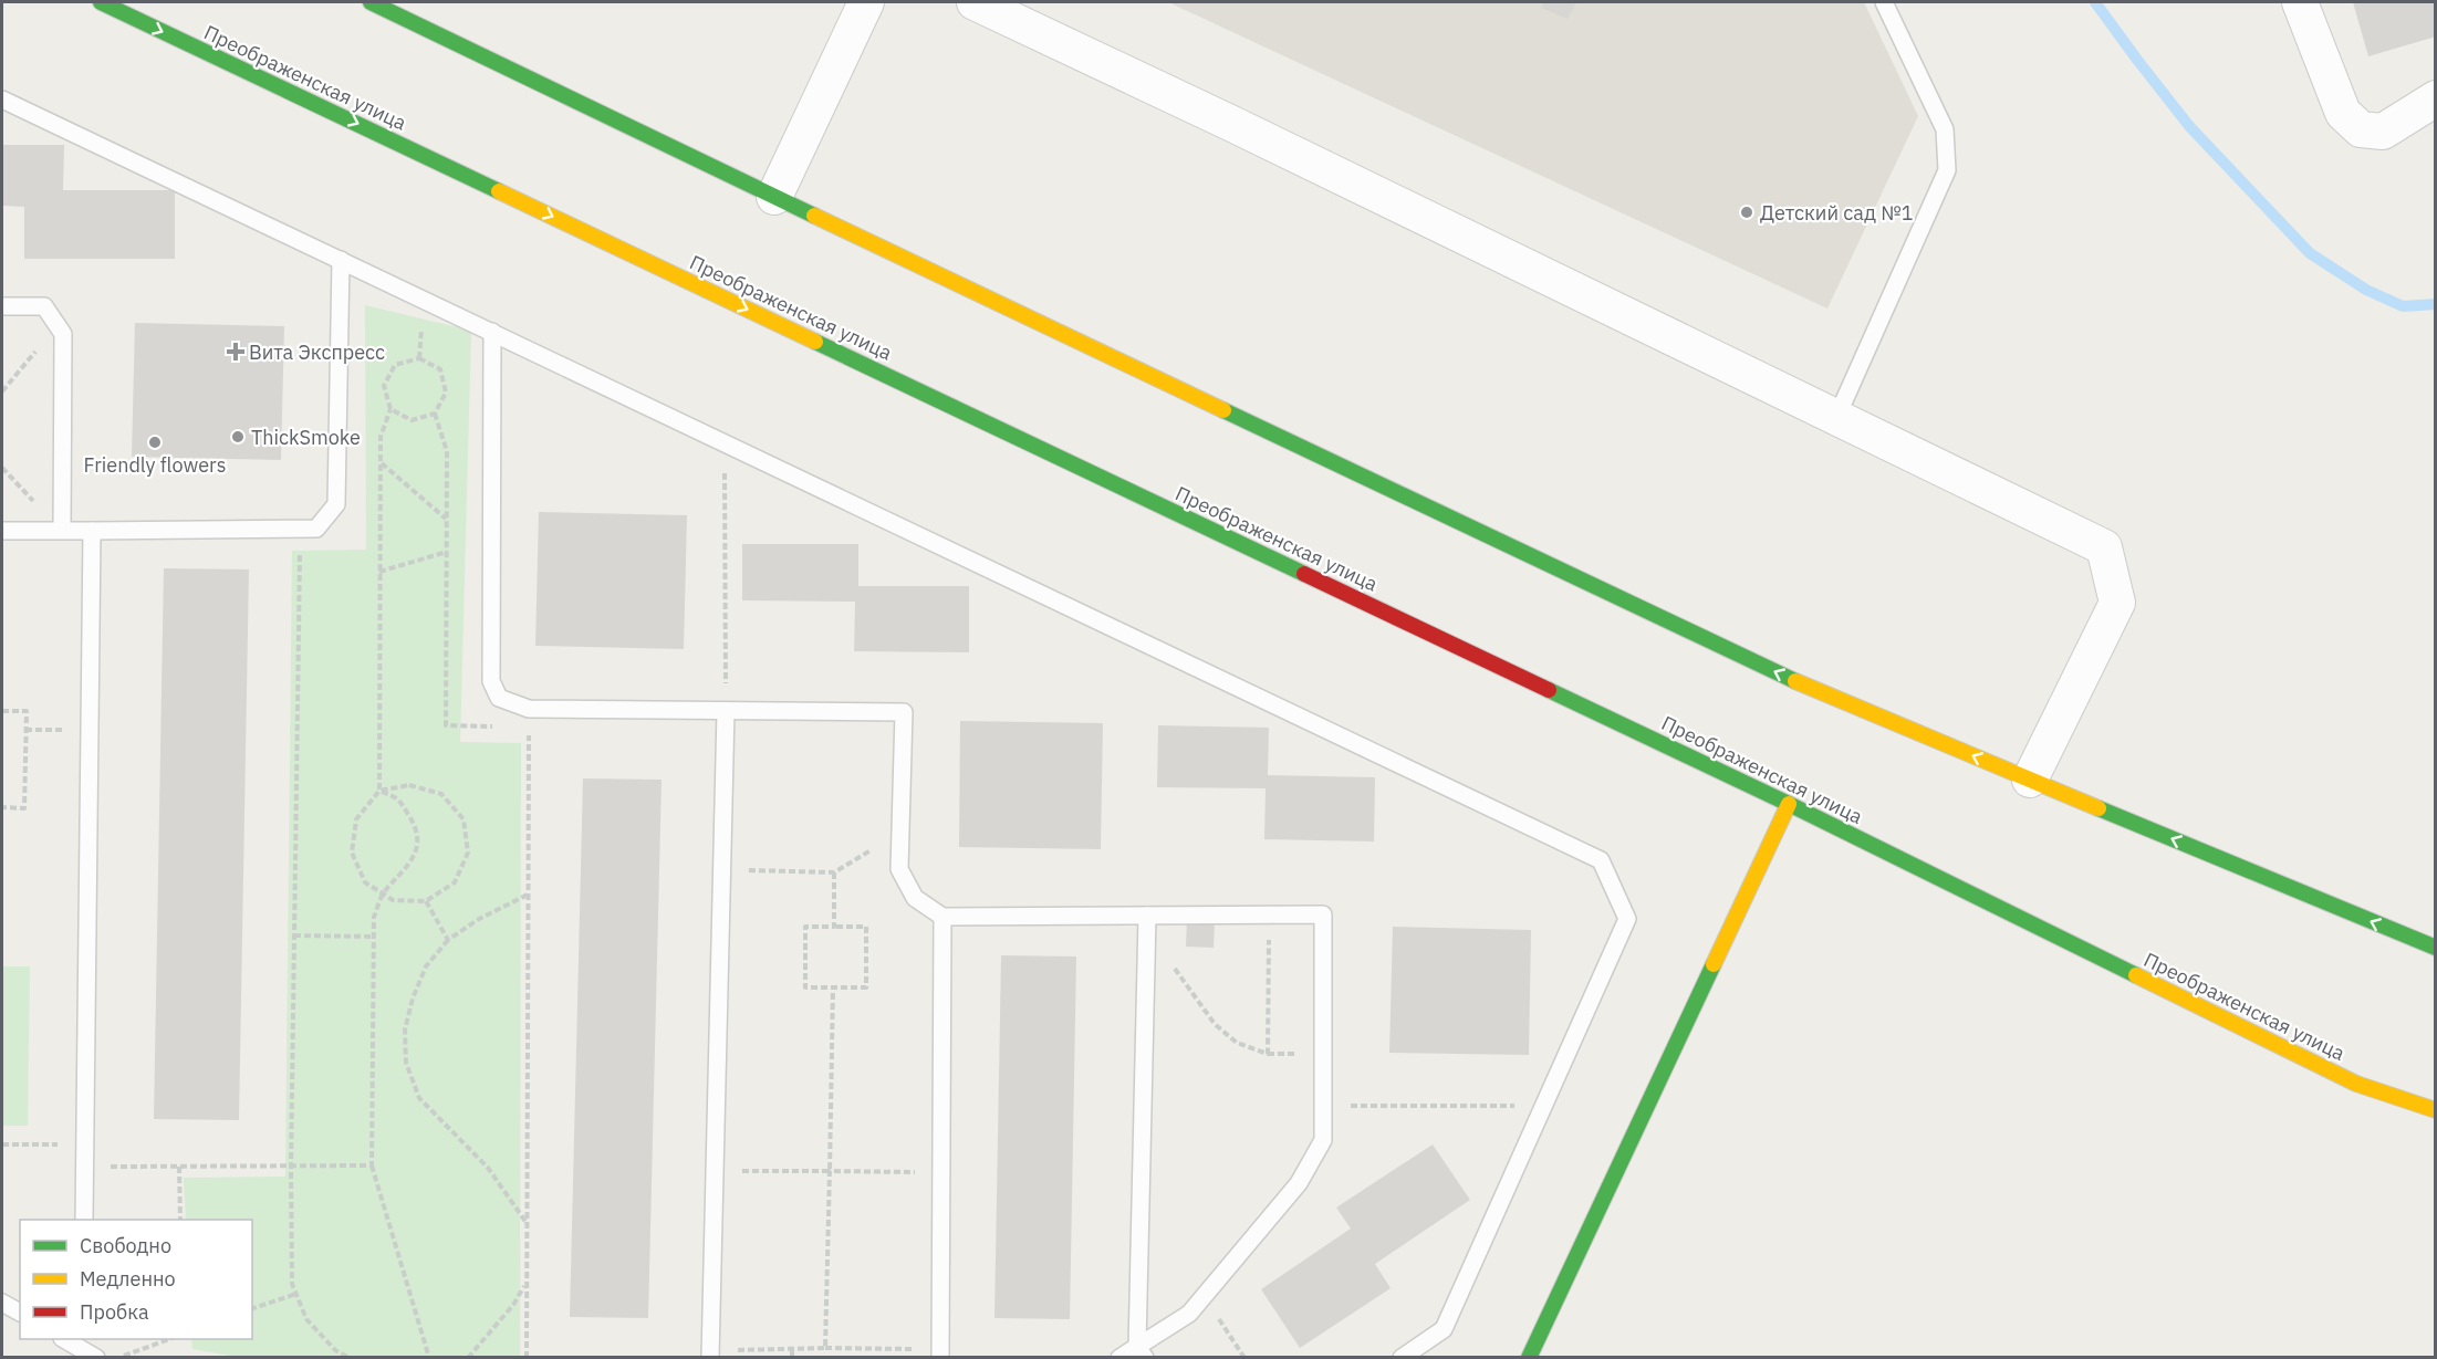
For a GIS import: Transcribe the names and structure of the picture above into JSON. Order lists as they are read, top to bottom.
{
  "streets": {
    "street": ["Преображенская улица"]
  },
  "places": {
    "other": ["Детский сад №1", "ThickSmoke", "Friendly flowers"],
    "health": ["Вита Экспресс"]
  },
  "legend": ["Свободно", "Медленно", "Пробка"]
}
